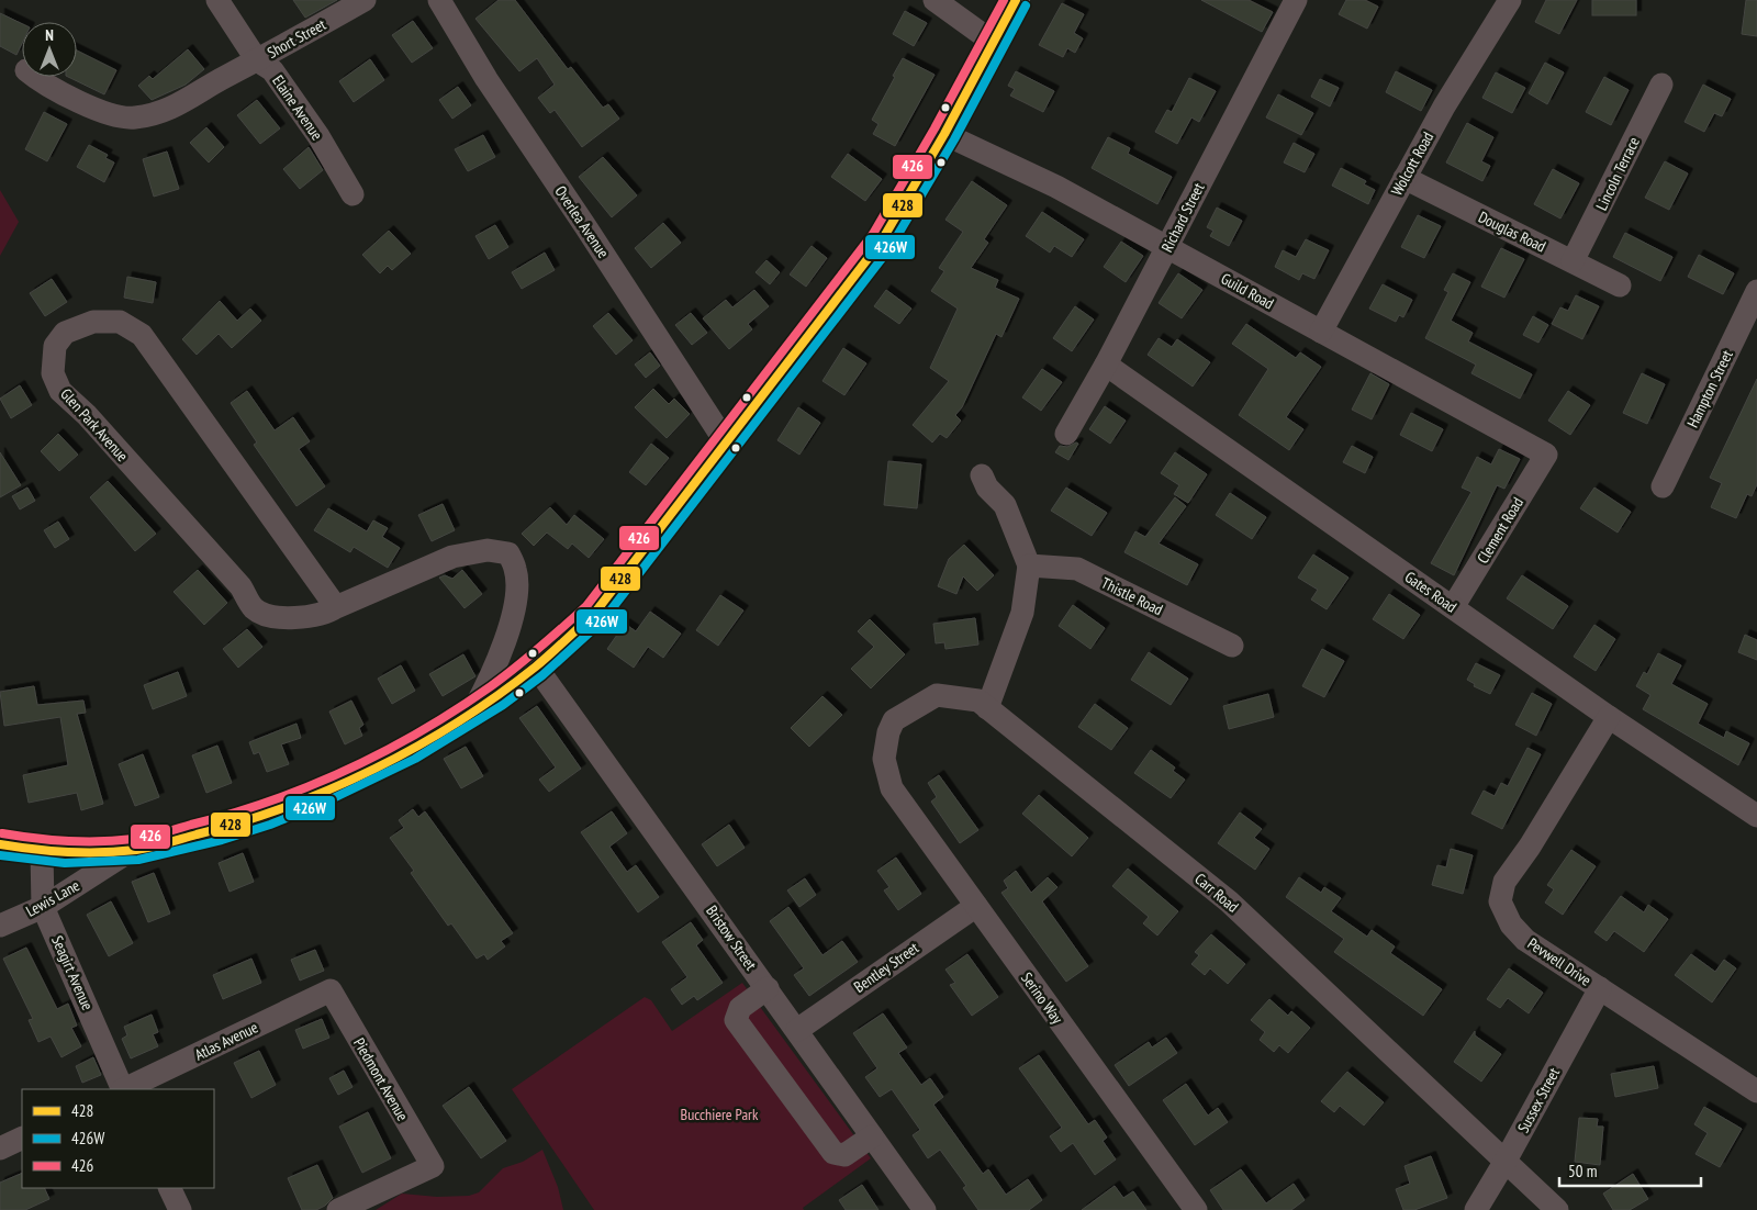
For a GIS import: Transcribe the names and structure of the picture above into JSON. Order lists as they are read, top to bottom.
{
  "streets": {
    "street": [
      "Short Street",
      "Elaine Avenue",
      "Wolcott Road",
      "Lincoln Terrace",
      "Richard Street",
      "Overlea Avenue",
      "Douglas Road",
      "Guild Road",
      "Hampton Street",
      "Glen Park Avenue",
      "Clement Road",
      "Gates Road",
      "Thistle Road",
      "Carr Road",
      "Lewis Lane",
      "Bristow Street",
      "Pevwell Drive",
      "Bentley Street",
      "Seagirt Avenue",
      "Serino Way",
      "Atlas Avenue",
      "Piedmont Avenue",
      "Sussex Street"
    ]
  },
  "crossings": [
    ["Short Street", "Elaine Avenue"],
    ["Wolcott Road", "Douglas Road"],
    ["Wolcott Road", "Guild Road"],
    ["Lincoln Terrace", "Douglas Road"],
    ["Richard Street", "Guild Road"],
    ["Richard Street", "Gates Road"],
    ["Guild Road", "Clement Road"],
    ["Clement Road", "Gates Road"],
    ["Gates Road", "Pevwell Drive"],
    ["Carr Road", "Serino Way"],
    ["Carr Road", "Sussex Street"],
    ["Lewis Lane", "Seagirt Avenue"],
    ["Bristow Street", "Bentley Street"],
    ["Pevwell Drive", "Sussex Street"],
    ["Bentley Street", "Serino Way"],
    ["Atlas Avenue", "Piedmont Avenue"]
  ],
  "parks": ["Bucchiere Park"],
  "lines": ["transit line 428", "transit line 426", "transit line 426W"],
  "legend": ["428", "426W", "426"],
  "scale_bar": "50 m",
  "north": "top"
}
